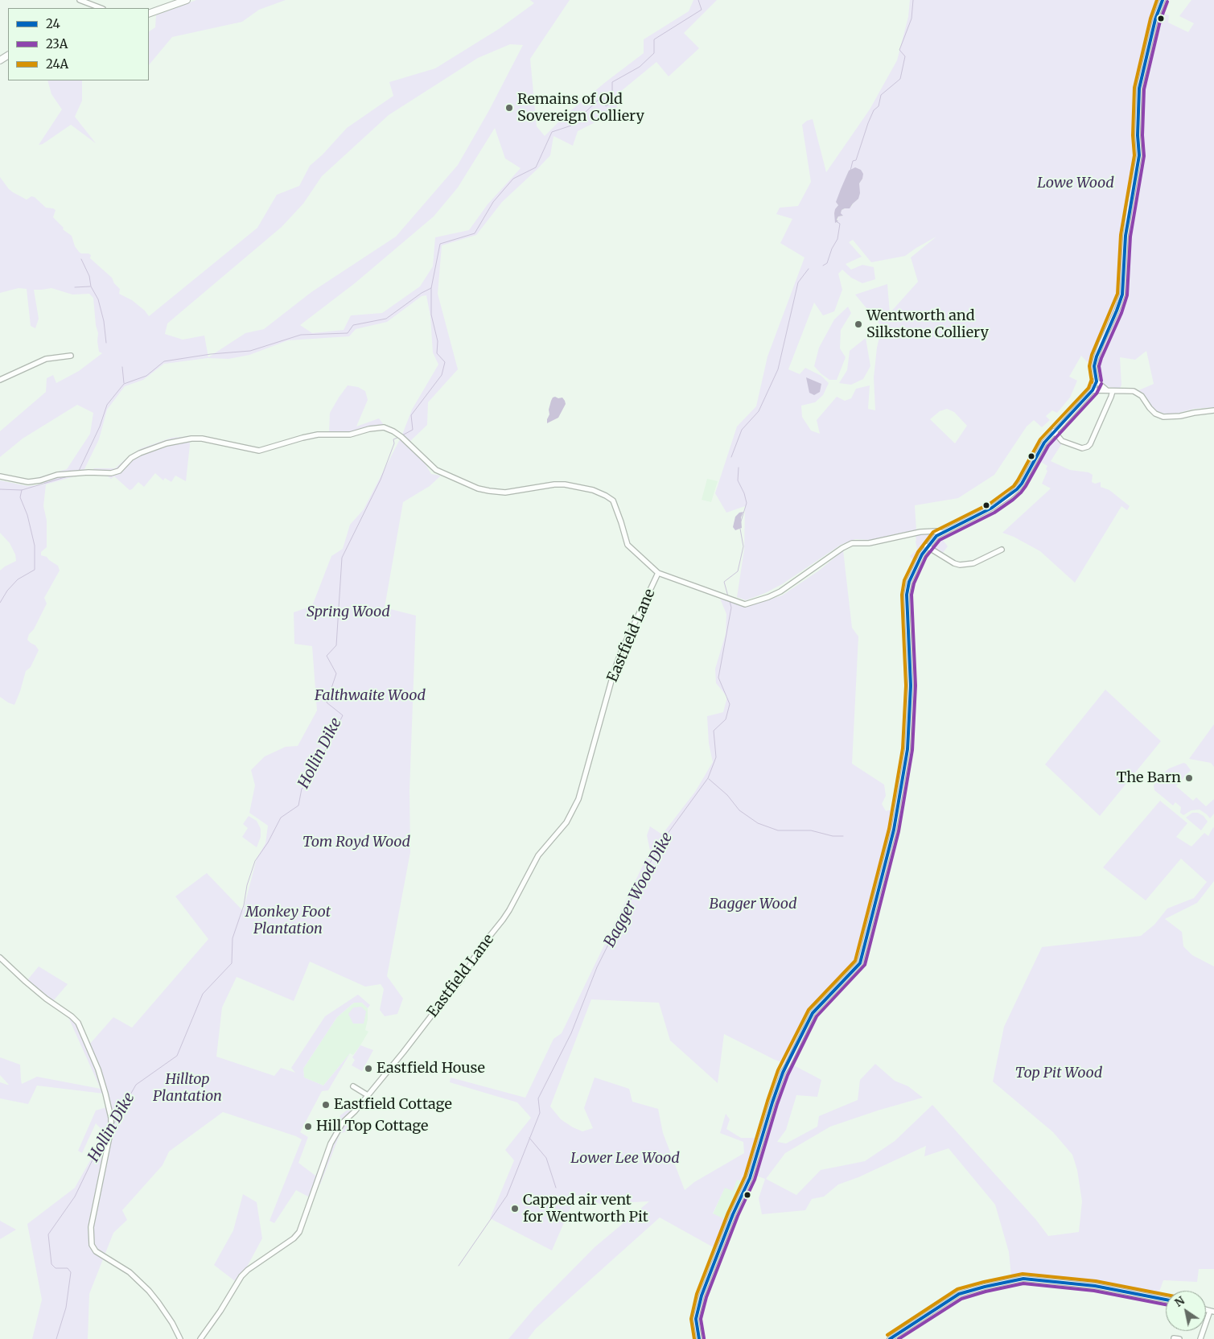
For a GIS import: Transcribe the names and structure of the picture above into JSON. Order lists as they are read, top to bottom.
{
  "streets": {
    "street": ["Eastfield Lane"]
  },
  "water": ["Hollin Dike", "Bagger Wood Dike"],
  "parks": [
    "Lowe Wood",
    "Spring Wood",
    "Falthwaite Wood",
    "Tom Royd Wood",
    "Bagger Wood",
    "Monkey Foot Plantation",
    "Top Pit Wood",
    "Hilltop Plantation",
    "Lower Lee Wood"
  ],
  "places": [
    "Remains of Old Sovereign Colliery",
    "Wentworth and Silkstone Colliery",
    "The Barn",
    "Eastfield House",
    "Eastfield Cottage",
    "Hill Top Cottage",
    "Capped air vent for Wentworth Pit"
  ],
  "lines": ["transit line 24", "transit line 24A", "transit line 23A"],
  "legend": ["24", "23A", "24A"],
  "north": "top left"
}
